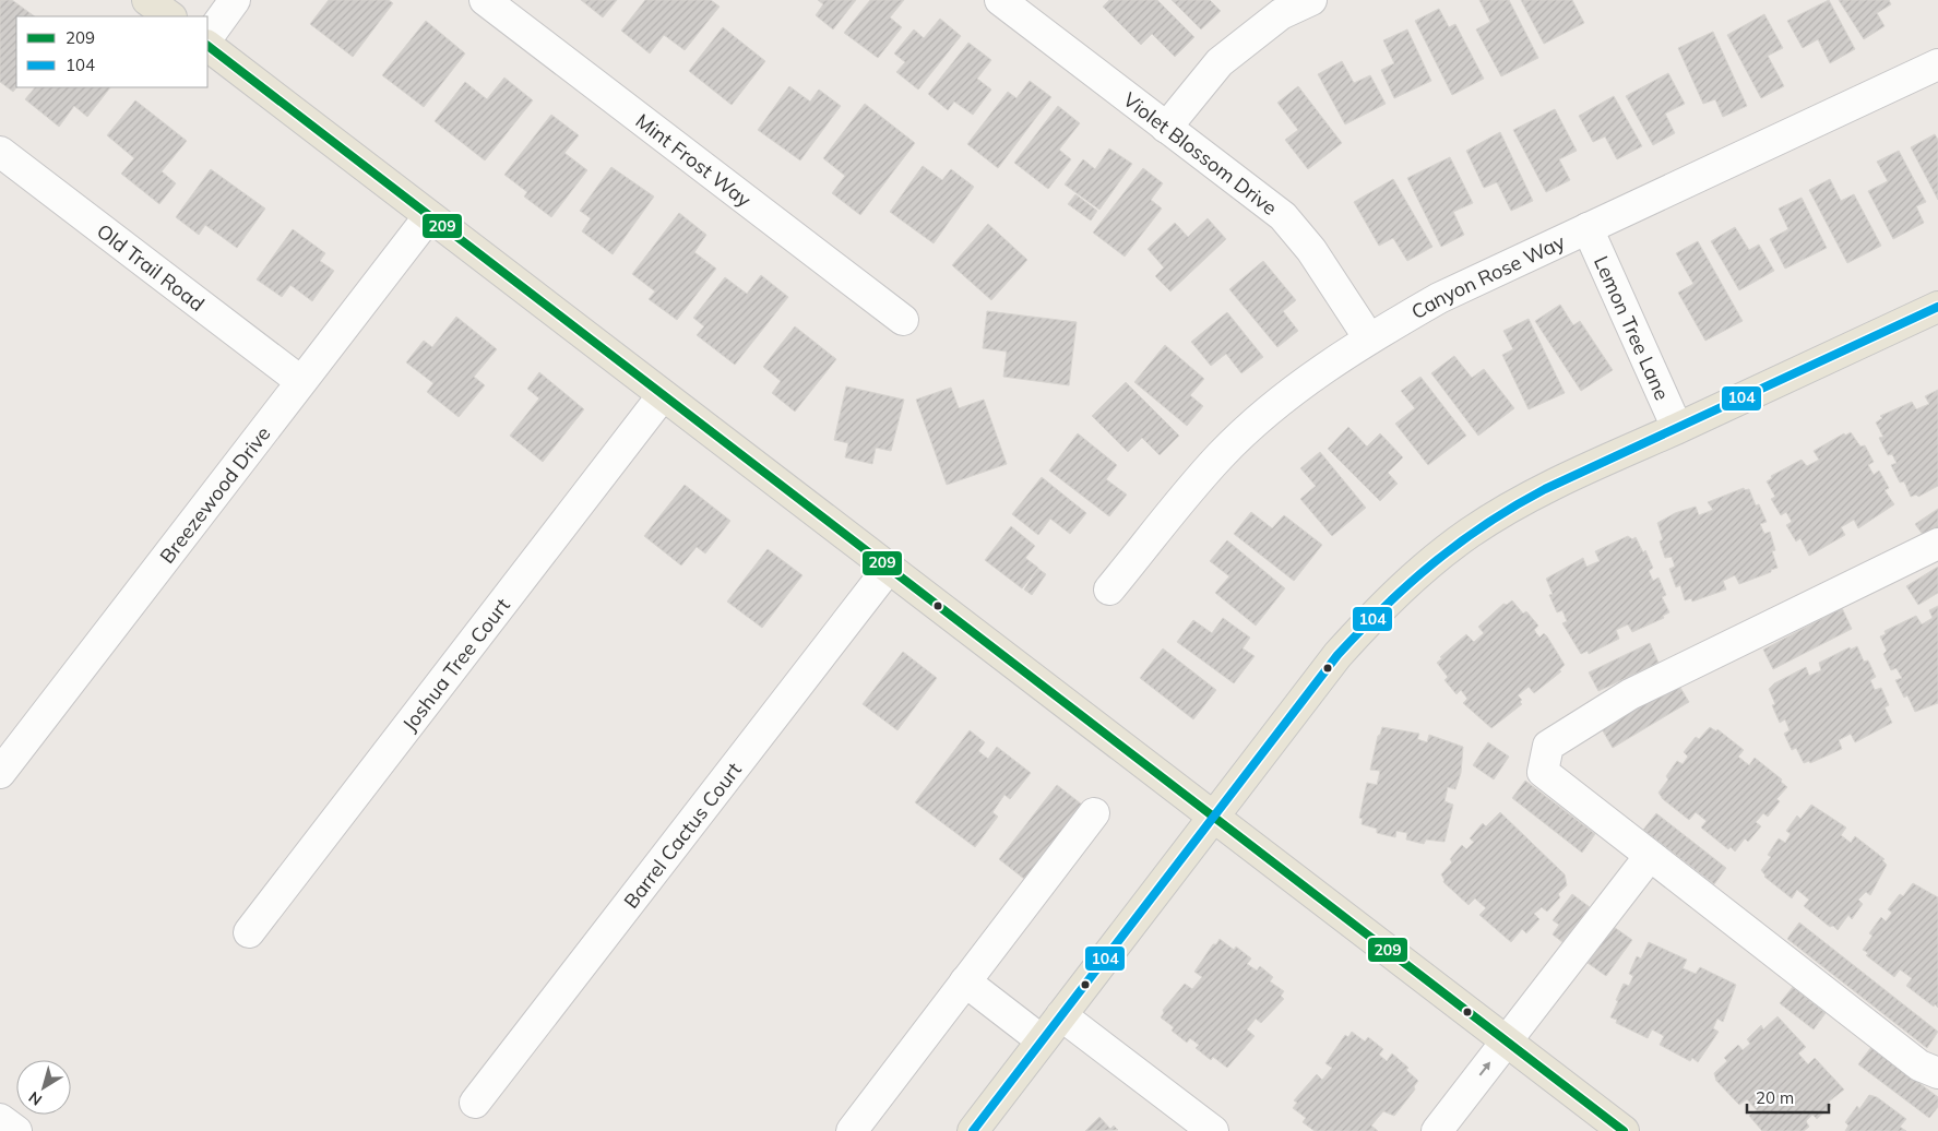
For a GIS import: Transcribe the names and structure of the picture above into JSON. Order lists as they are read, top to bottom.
{
  "streets": {
    "street": [
      "Violet Blossom Drive",
      "Mint Frost Way",
      "Old Trail Road",
      "Canyon Rose Way",
      "Lemon Tree Lane",
      "Breezewood Drive",
      "Joshua Tree Court",
      "Barrel Cactus Court"
    ]
  },
  "crossings": [
    ["Violet Blossom Drive", "Canyon Rose Way"],
    ["Old Trail Road", "Breezewood Drive"],
    ["Canyon Rose Way", "Lemon Tree Lane"]
  ],
  "lines": ["transit line 209", "transit line 104"],
  "legend": ["209", "104"],
  "scale_bar": "20 m",
  "north": "bottom left"
}
